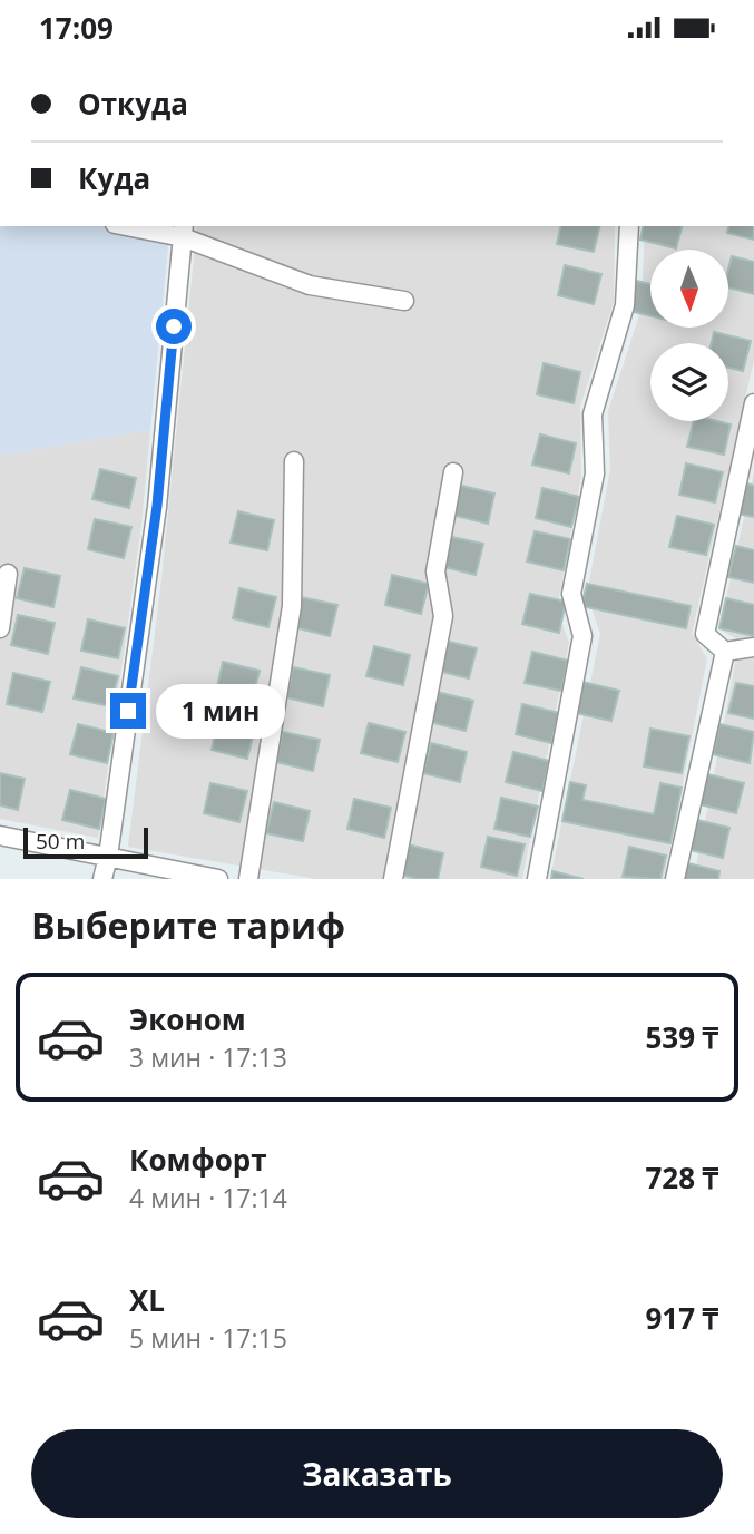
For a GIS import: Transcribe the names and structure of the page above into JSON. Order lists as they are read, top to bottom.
{
  "scale_bar": "50 m",
  "north": "bottom",
  "page": {
    "status": "17:09",
    "banner": ["Откуда", "Куда"],
    "bubble": "1 мин",
    "scale": "50 m",
    "heading": "Выберите тариф",
    "list": [
      {
        "name": "Эконом",
        "note": "3 мин · 17:13",
        "value": "539 ₸"
      },
      {
        "name": "Комфорт",
        "note": "4 мин · 17:14",
        "value": "728 ₸"
      },
      {
        "name": "XL",
        "note": "5 мин · 17:15",
        "value": "917 ₸"
      }
    ],
    "buttons": "Заказать"
  }
}
